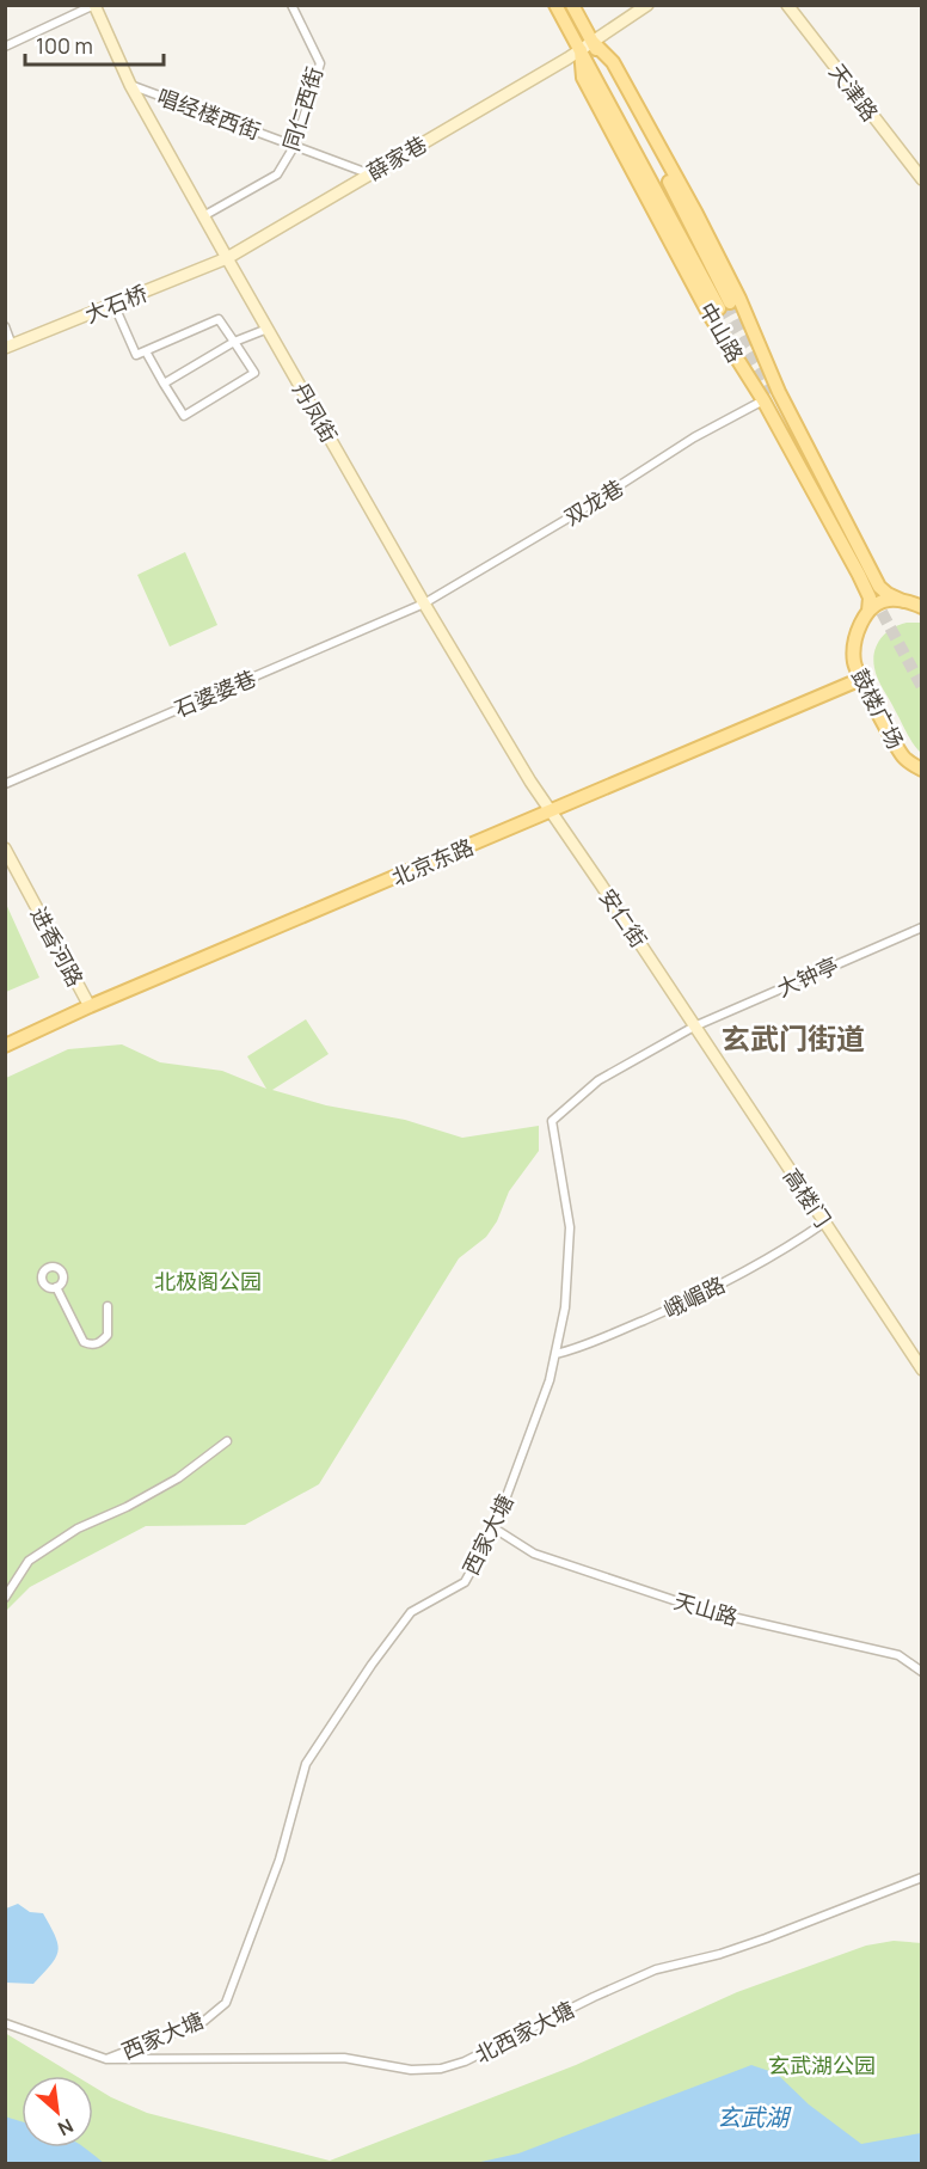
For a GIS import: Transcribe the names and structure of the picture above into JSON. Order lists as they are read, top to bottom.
{
  "streets": {
    "main road": ["中山路", "鼓楼广场", "北京东路"],
    "street": [
      "天津路",
      "同仁西街",
      "唱经楼西街",
      "薛家巷",
      "大石桥",
      "丹凤街",
      "双龙巷",
      "石婆婆巷",
      "安仁街",
      "进香河路",
      "大钟亭",
      "高楼门",
      "峨嵋路",
      "西家大塘",
      "天山路",
      "北西家大塘"
    ]
  },
  "crossings": [
    ["同仁西街", "唱经楼西街"],
    ["同仁西街", "丹凤街"],
    ["唱经楼西街", "薛家巷"],
    ["唱经楼西街", "丹凤街"],
    ["薛家巷", "大石桥"],
    ["薛家巷", "中山路"],
    ["薛家巷", "丹凤街"],
    ["大石桥", "丹凤街"],
    ["中山路", "双龙巷"],
    ["中山路", "鼓楼广场"],
    ["丹凤街", "双龙巷"],
    ["丹凤街", "石婆婆巷"],
    ["丹凤街", "北京东路"],
    ["丹凤街", "安仁街"],
    ["双龙巷", "石婆婆巷"],
    ["鼓楼广场", "北京东路"],
    ["北京东路", "安仁街"],
    ["北京东路", "进香河路"],
    ["安仁街", "大钟亭"],
    ["安仁街", "高楼门"],
    ["安仁街", "西家大塘"],
    ["大钟亭", "高楼门"],
    ["大钟亭", "西家大塘"],
    ["高楼门", "峨嵋路"],
    ["高楼门", "西家大塘"],
    ["峨嵋路", "西家大塘"],
    ["西家大塘", "天山路"],
    ["西家大塘", "北西家大塘"]
  ],
  "districts": ["玄武门街道"],
  "water": ["玄武湖"],
  "parks": ["北极阁公园", "玄武湖公园"],
  "scale_bar": "100 m",
  "north": "bottom right"
}
